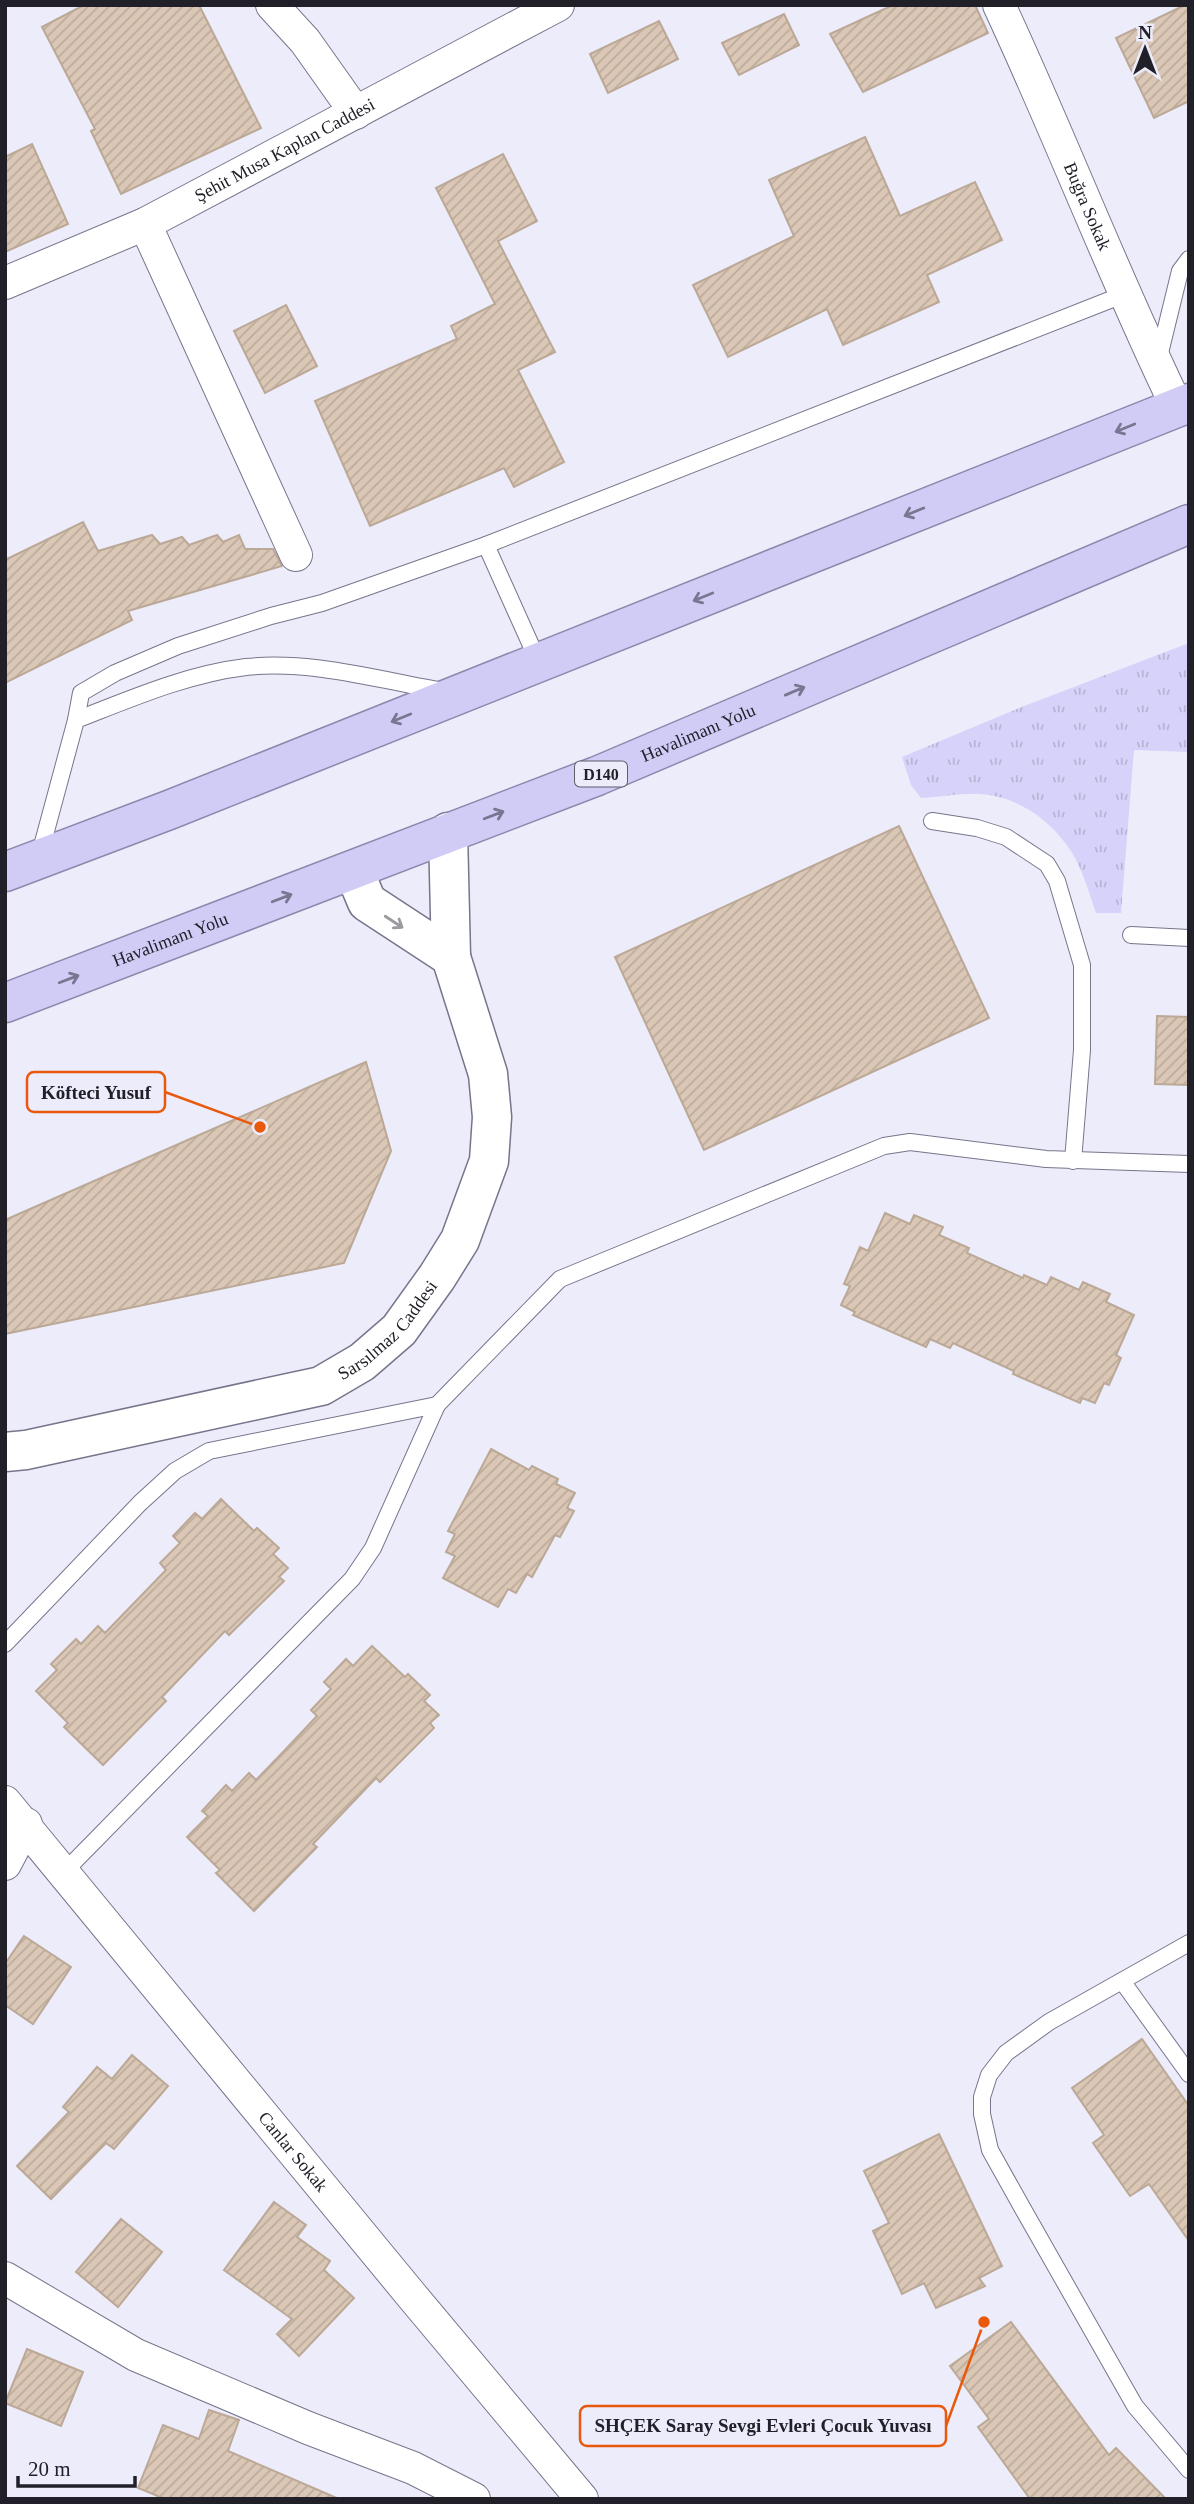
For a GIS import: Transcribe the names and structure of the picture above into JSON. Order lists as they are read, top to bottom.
{
  "streets": {
    "highway": ["Havalimanı Yolu", "D140"],
    "street": [
      "Şehit Musa Kaplan Caddesi",
      "Buğra Sokak",
      "Sarsılmaz Caddesi",
      "Canlar Sokak"
    ]
  },
  "crossings": [
    ["Havalimanı Yolu", "Sarsılmaz Caddesi"]
  ],
  "places": ["Köfteci Yusuf", "SHÇEK Saray Sevgi Evleri Çocuk Yuvası"],
  "scale_bar": "20 m",
  "north": "top"
}
